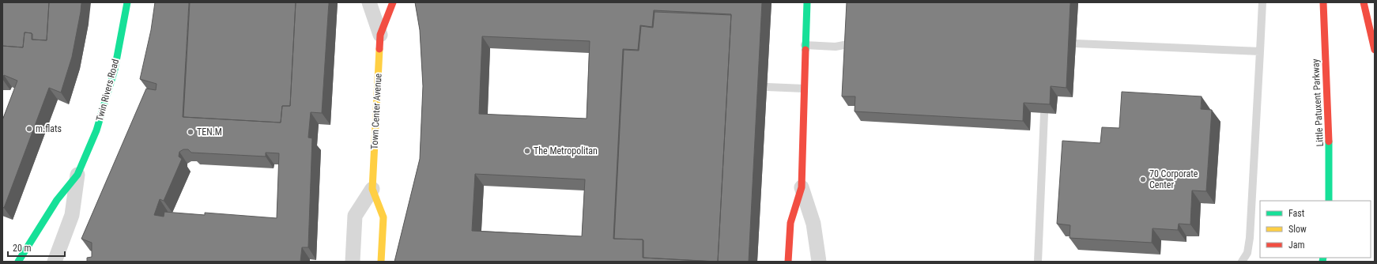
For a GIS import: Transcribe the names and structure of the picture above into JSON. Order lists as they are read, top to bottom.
{
  "streets": {
    "street": ["Twin Rivers Road", "Little Patuxent Parkway", "Town Center Avenue"]
  },
  "places": [
    "m.flats",
    "TEN.M",
    "The Metropolitan",
    "70 Corporate Center"
  ],
  "legend": ["Fast", "Slow", "Jam"],
  "scale_bar": "20 m"
}
